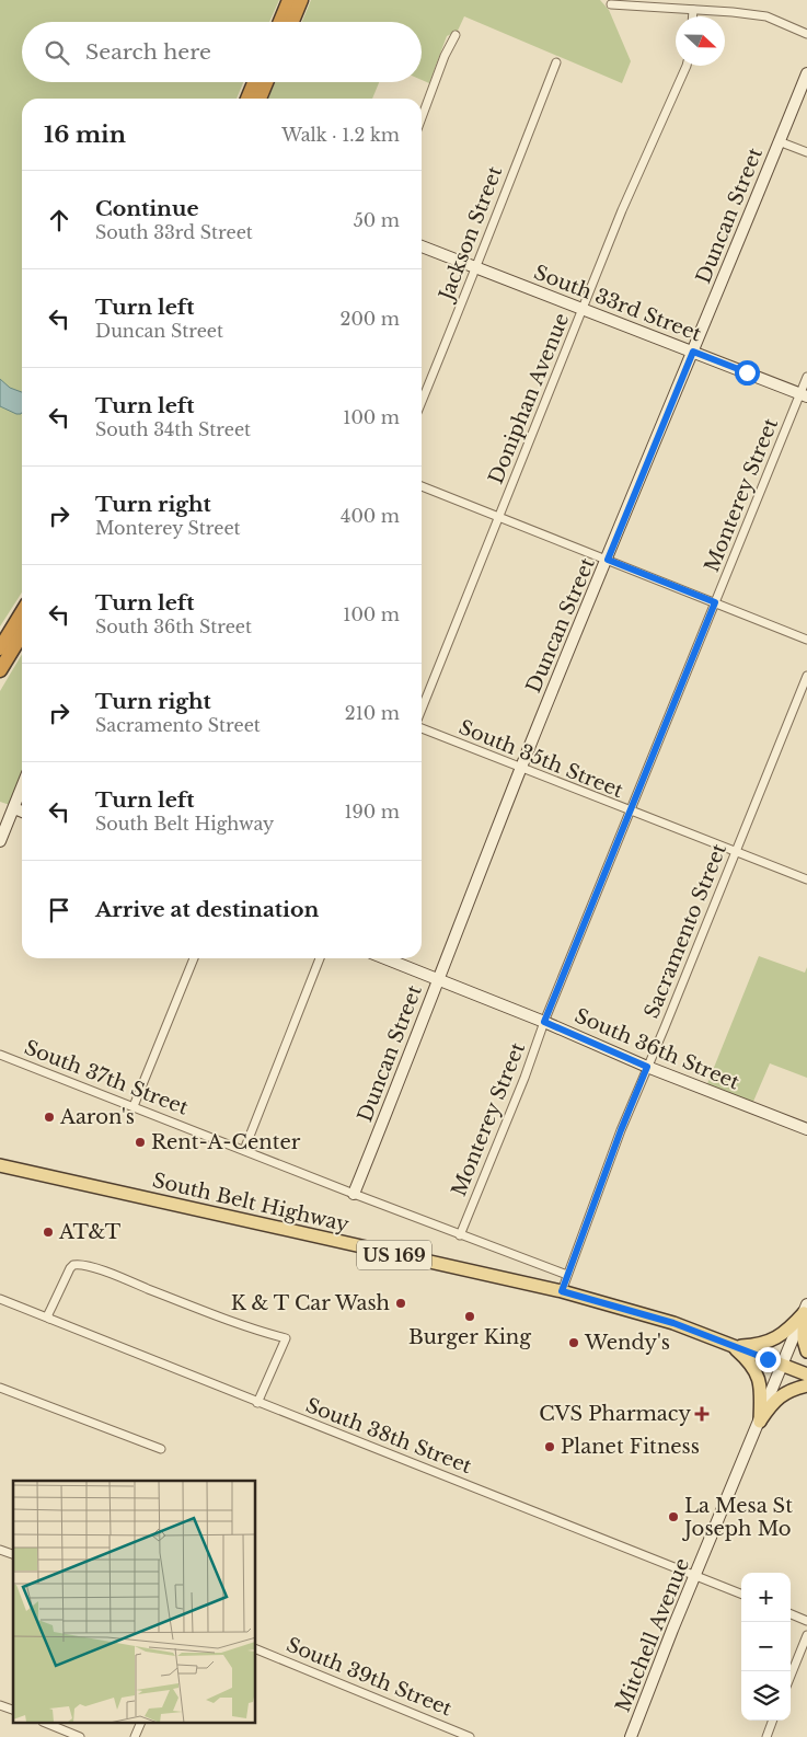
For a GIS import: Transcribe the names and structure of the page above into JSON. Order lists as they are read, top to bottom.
{
  "streets": {
    "main road": ["South Belt Highway", "US 169"],
    "street": [
      "Duncan Street",
      "Jackson Street",
      "South 33rd Street",
      "Doniphan Avenue",
      "Monterey Street",
      "South 35th Street",
      "Sacramento Street",
      "South 36th Street",
      "South 37th Street",
      "South 38th Street",
      "Mitchell Avenue",
      "South 39th Street"
    ]
  },
  "crossings": [
    ["Duncan Street", "South 33rd Street"],
    ["Duncan Street", "South 35th Street"],
    ["Duncan Street", "South 36th Street"],
    ["Duncan Street", "South 37th Street"],
    ["Jackson Street", "South 33rd Street"],
    ["South 33rd Street", "Doniphan Avenue"],
    ["South 33rd Street", "Monterey Street"],
    ["Monterey Street", "South 35th Street"],
    ["Monterey Street", "South 36th Street"],
    ["Monterey Street", "South 37th Street"],
    ["South 35th Street", "Sacramento Street"],
    ["Sacramento Street", "South 36th Street"],
    ["Sacramento Street", "South 37th Street"],
    ["Sacramento Street", "South Belt Highway"],
    ["South Belt Highway", "Mitchell Avenue"],
    ["South 38th Street", "Mitchell Avenue"]
  ],
  "places": {
    "other": [
      "Aaron's",
      "Rent-A-Center",
      "AT&T",
      "K & T Car Wash",
      "Burger King",
      "Wendy's",
      "Planet Fitness",
      "La Mesa St Joseph Mo"
    ],
    "health": ["CVS Pharmacy"]
  },
  "north": "right",
  "page": {
    "search": "Search here",
    "heading": ["16 min", "Walk · 1.2 km"],
    "list": [
      ["Continue", "South 33rd Street", "50 m"],
      ["Turn left", "Duncan Street", "200 m"],
      ["Turn left", "South 34th Street", "100 m"],
      ["Turn right", "Monterey Street", "400 m"],
      ["Turn left", "South 36th Street", "100 m"],
      ["Turn right", "Sacramento Street", "210 m"],
      ["Turn left", "South Belt Highway", "190 m"],
      "Arrive at destination"
    ],
    "map_buttons": ["+", "−"]
  }
}
